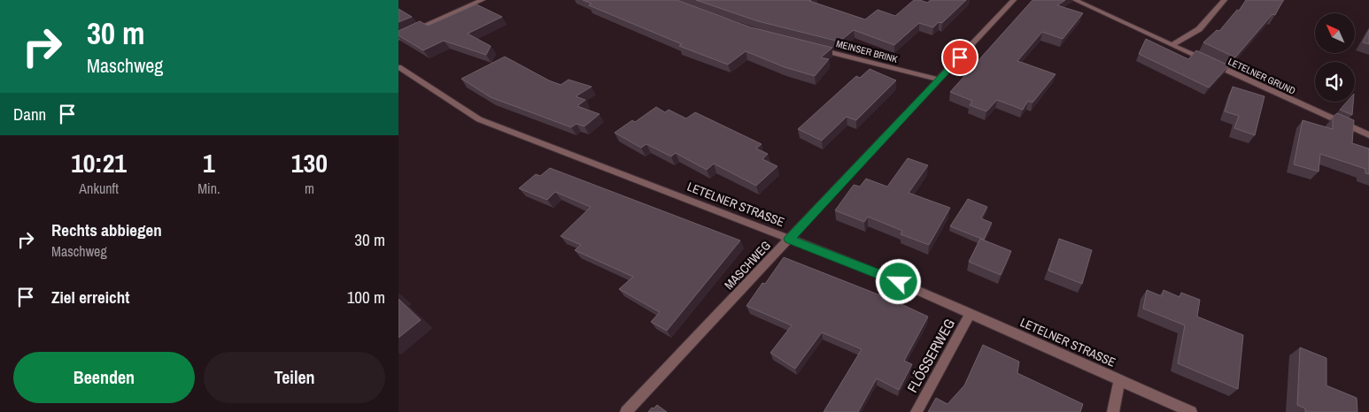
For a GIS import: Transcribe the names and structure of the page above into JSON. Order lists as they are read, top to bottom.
{
  "streets": {
    "street": [
      "MEINSER BRINK",
      "LETELNER GRUND",
      "LETELNER STRASSE",
      "MASCHWEG",
      "FLÖSSERWEG"
    ]
  },
  "crossings": [
    ["MEINSER BRINK", "MASCHWEG"],
    ["LETELNER STRASSE", "MASCHWEG"],
    ["LETELNER STRASSE", "FLÖSSERWEG"]
  ],
  "north": "top left",
  "page": {
    "turn": ["30 m", "Maschweg"],
    "then": "Dann",
    "eta": [
      "10:21",
      "Ankunft",
      "1",
      "Min.",
      "130",
      "m"
    ],
    "list": [
      {
        "name": "Rechts abbiegen",
        "note": "Maschweg",
        "value": "30 m"
      },
      {
        "name": "Ziel erreicht",
        "value": "100 m"
      }
    ],
    "buttons": ["Beenden", "Teilen"]
  }
}
